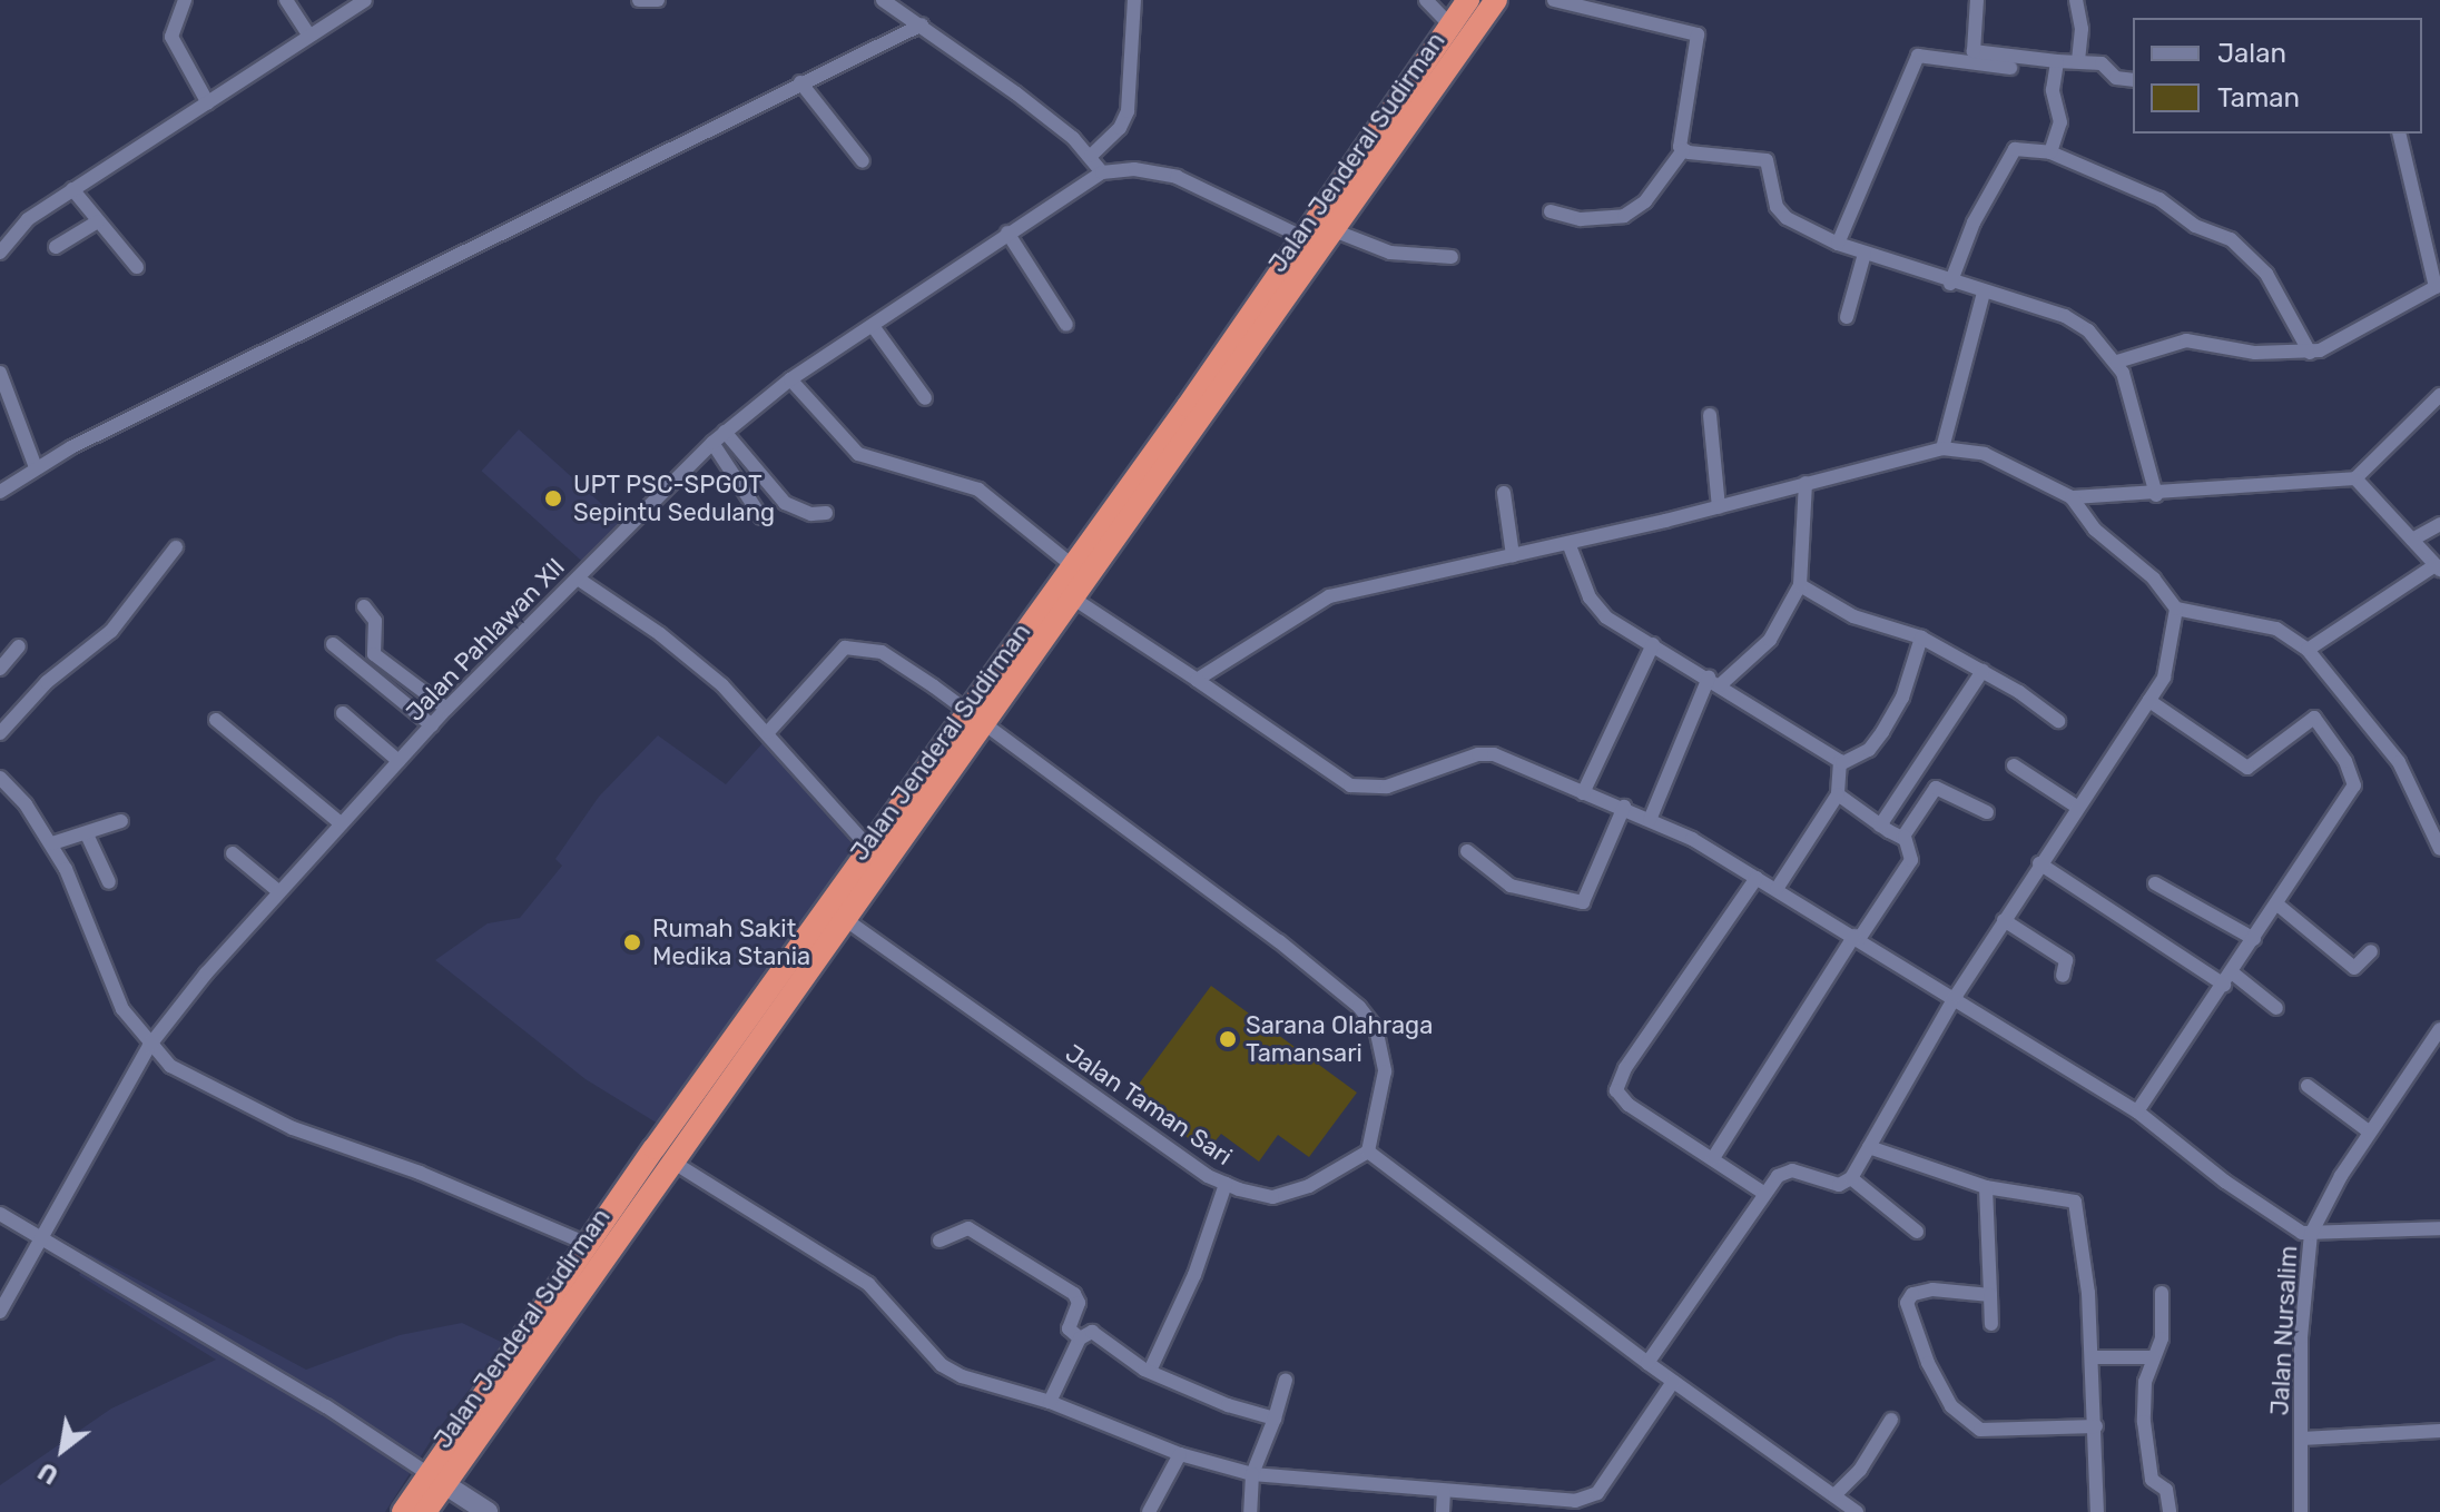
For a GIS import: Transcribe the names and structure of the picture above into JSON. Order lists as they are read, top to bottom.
{
  "streets": {
    "highway": ["Jalan Jenderal Sudirman"],
    "street": ["Jalan Pahlawan XII", "Jalan Taman Sari", "Jalan Nursalim"]
  },
  "crossings": [
    ["Jalan Jenderal Sudirman", "Jalan Taman Sari"]
  ],
  "places": ["UPT PSC-SPGOT Sepintu Sedulang", "Rumah Sakit Medika Stania", "Sarana Olahraga Tamansari"],
  "legend": ["Jalan", "Taman"],
  "north": "bottom left"
}
